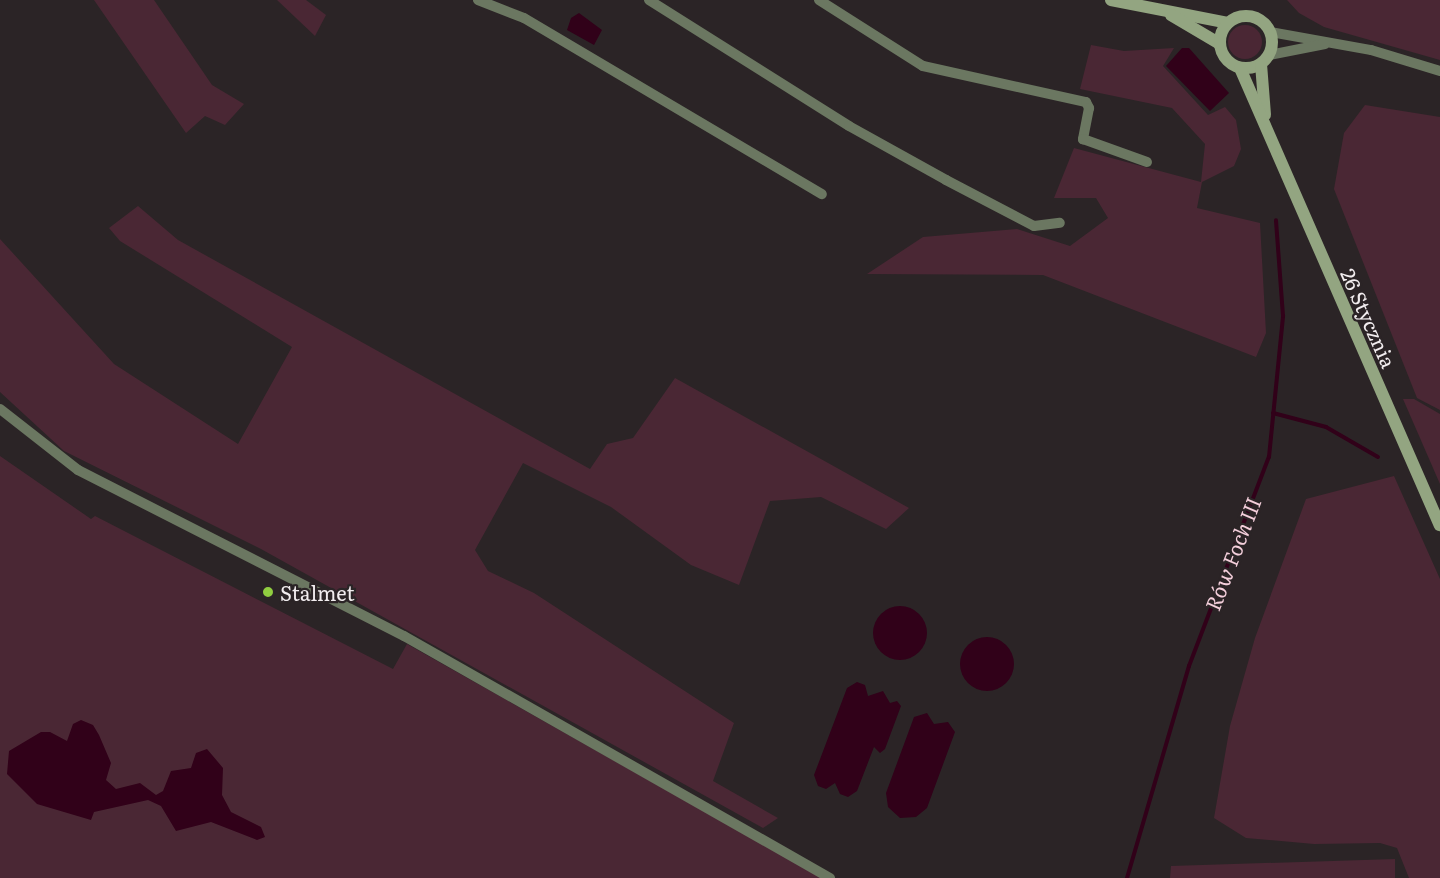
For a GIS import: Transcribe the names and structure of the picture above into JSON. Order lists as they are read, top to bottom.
{
  "streets": {
    "street": ["26 Stycznia"]
  },
  "water": ["Rów Foch III"],
  "places": ["Stalmet"]
}
